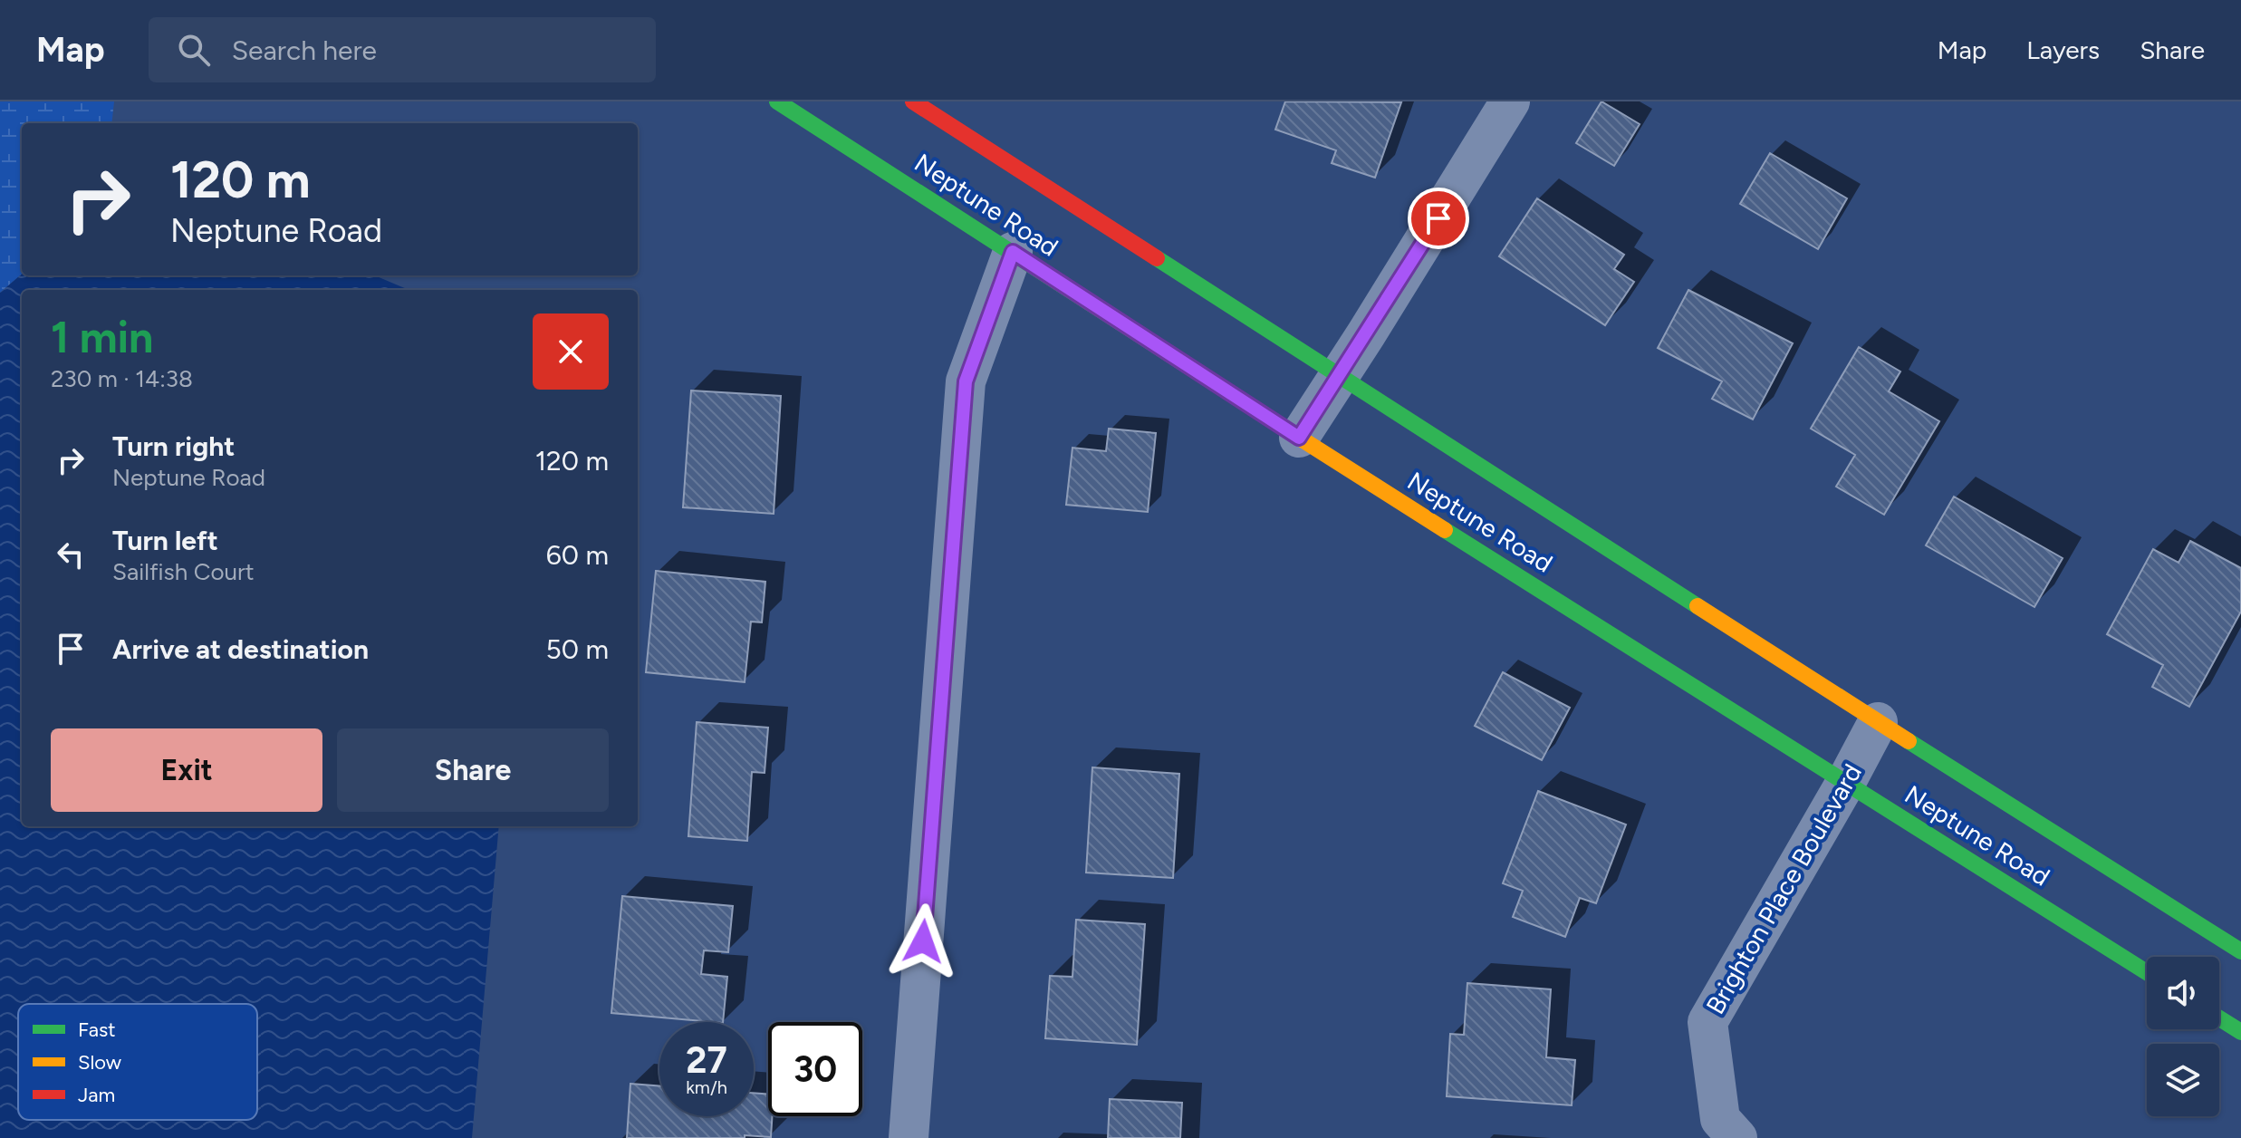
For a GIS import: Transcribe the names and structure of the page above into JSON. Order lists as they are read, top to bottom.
{
  "streets": {
    "main road": ["Neptune Road"],
    "street": ["Brighton Place Boulevard"]
  },
  "crossings": [
    ["Neptune Road", "Brighton Place Boulevard"]
  ],
  "legend": ["Fast", "Slow", "Jam"],
  "page": {
    "header": "Map",
    "search": "Search here",
    "nav": ["Map", "Layers", "Share"],
    "turn": ["120 m", "Neptune Road"],
    "heading": ["1 min", "230 m · 14:38"],
    "list": [
      {
        "name": "Turn right",
        "note": "Neptune Road",
        "value": "120 m"
      },
      {
        "name": "Turn left",
        "note": "Sailfish Court",
        "value": "60 m"
      },
      {
        "name": "Arrive at destination",
        "value": "50 m"
      }
    ],
    "buttons": ["Exit", "Share"],
    "speed": "27 km/h",
    "limit": "30"
  }
}
